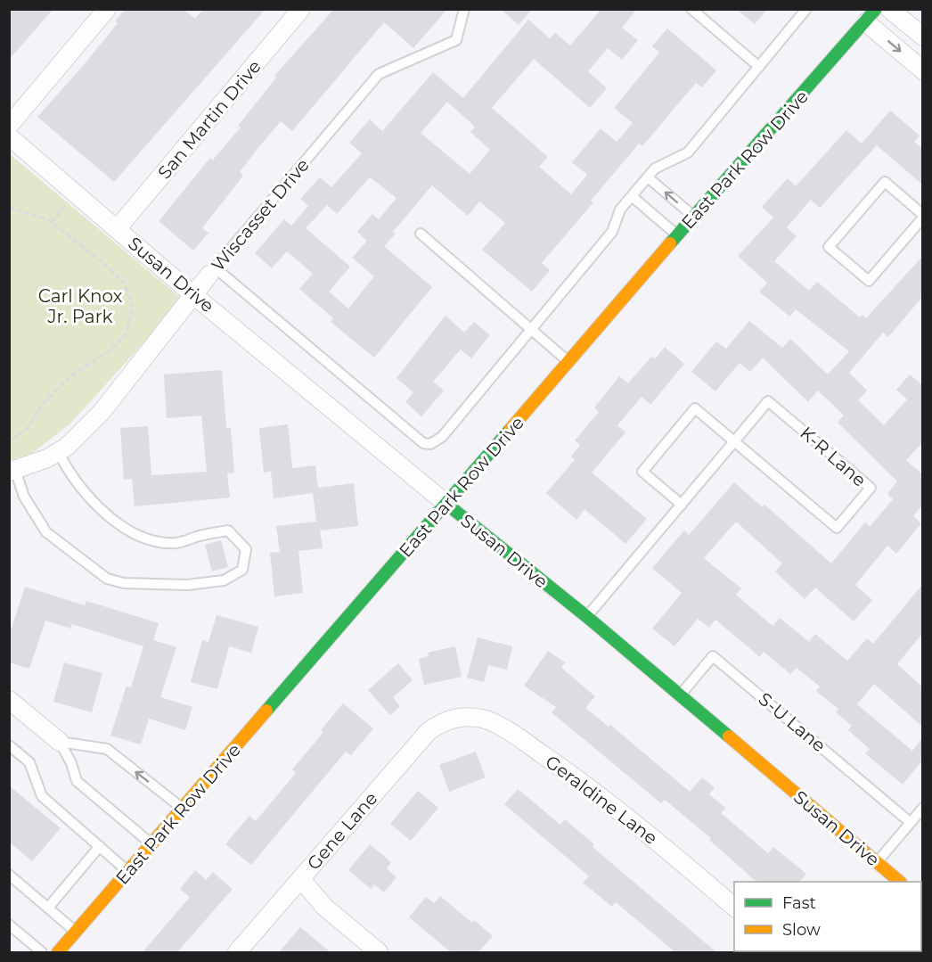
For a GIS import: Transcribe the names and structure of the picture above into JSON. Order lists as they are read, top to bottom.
{
  "streets": {
    "main road": ["East Park Row Drive", "Susan Drive"],
    "street": [
      "San Martin Drive",
      "Wiscasset Drive",
      "Geraldine Lane",
      "Gene Lane"
    ],
    "lane": ["K-R Lane", "S-U Lane"]
  },
  "crossings": [
    ["San Martin Drive", "Susan Drive"],
    ["East Park Row Drive", "Susan Drive"],
    ["Wiscasset Drive", "Susan Drive"],
    ["Susan Drive", "K-R Lane"],
    ["Susan Drive", "S-U Lane"],
    ["Geraldine Lane", "Gene Lane"]
  ],
  "parks": ["Carl Knox Jr. Park"],
  "legend": ["Fast", "Slow"]
}
